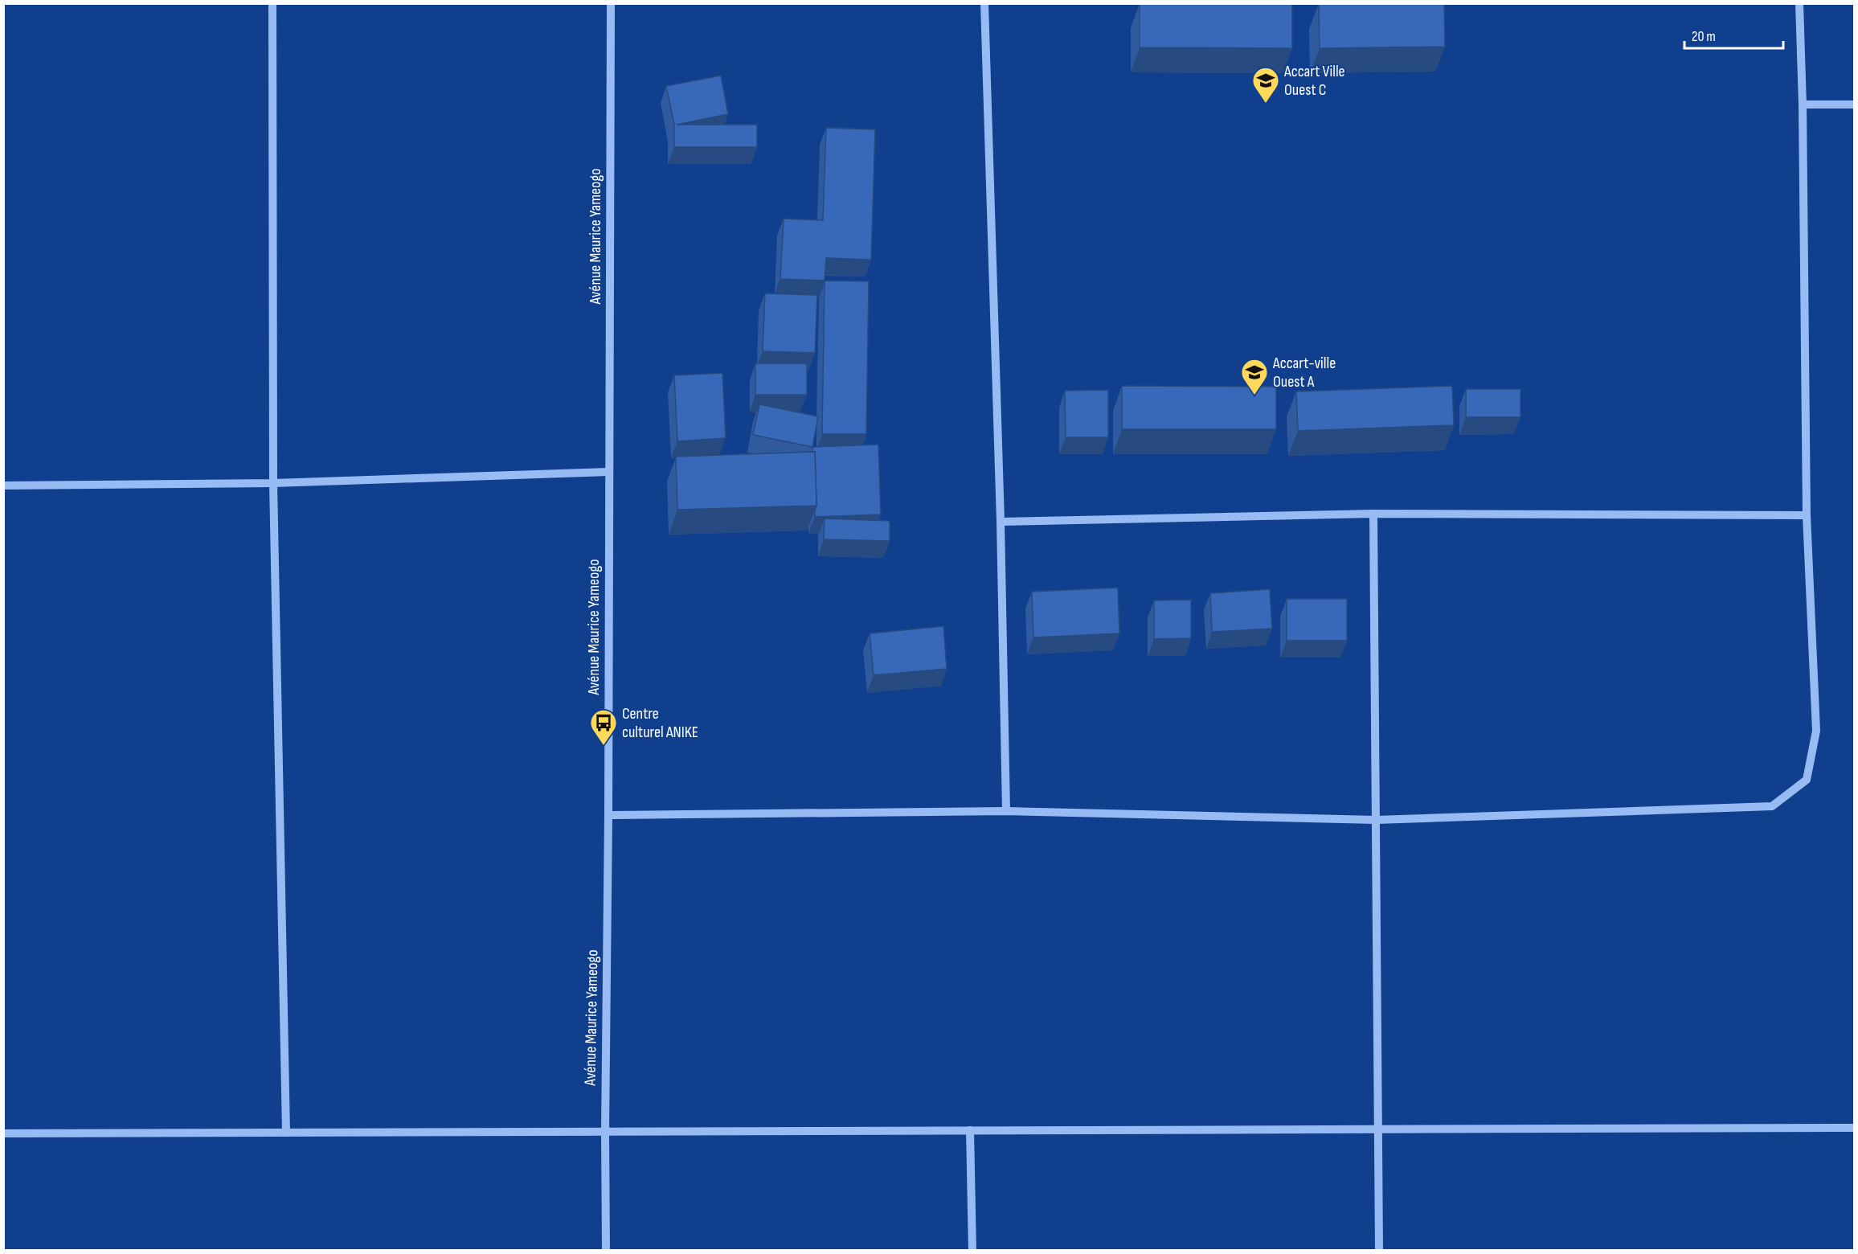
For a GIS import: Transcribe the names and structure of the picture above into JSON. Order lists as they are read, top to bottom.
{
  "streets": {
    "street": ["Avénue Maurice Yameogo"]
  },
  "places": {
    "school or university": ["Accart Ville Ouest C", "Accart-ville Ouest A"],
    "bus stop": ["Centre culturel ANIKE"]
  },
  "scale_bar": "20 m"
}
